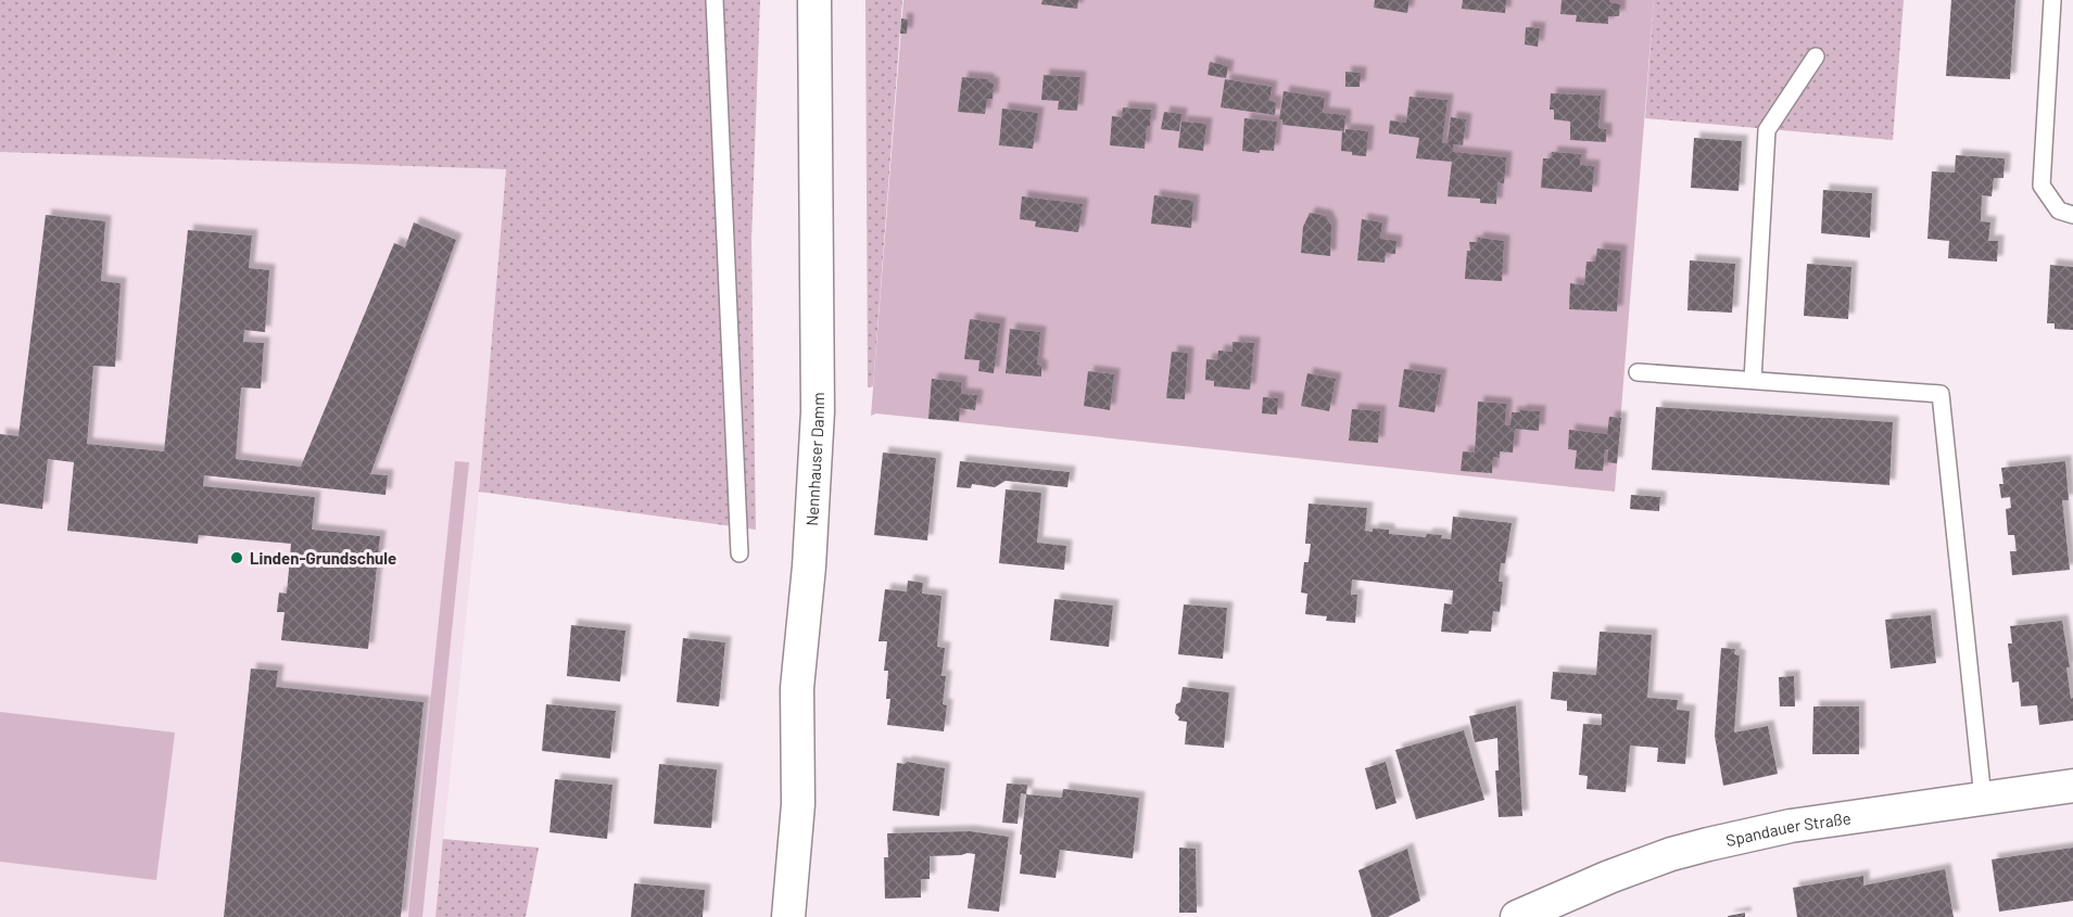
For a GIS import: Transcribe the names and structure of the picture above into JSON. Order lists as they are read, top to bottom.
{
  "streets": {
    "street": ["Nennhauser Damm", "Spandauer Straße"]
  },
  "places": ["Linden-Grundschule"]
}
